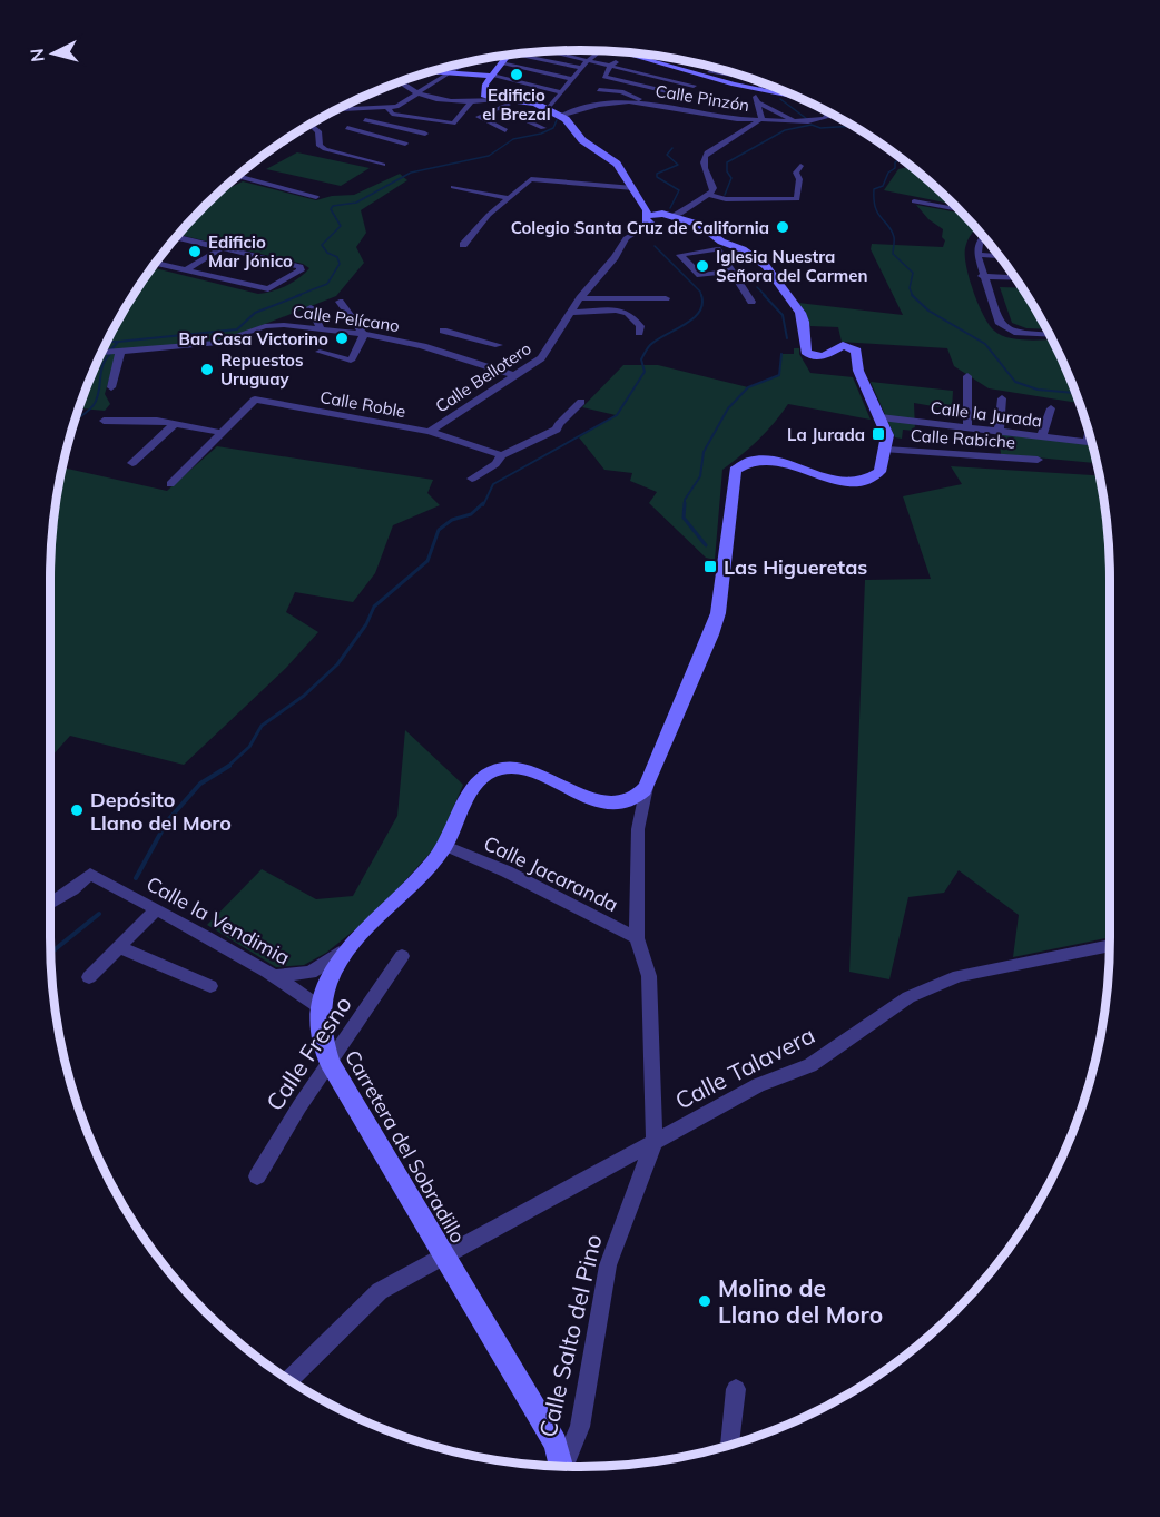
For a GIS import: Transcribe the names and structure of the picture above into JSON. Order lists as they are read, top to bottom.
{
  "streets": {
    "main road": ["Carretera del Sobradillo"],
    "street": [
      "Calle Pinzón",
      "Calle Pelícano",
      "Calle Bellotero",
      "Calle Roble",
      "Calle la Jurada",
      "Calle Rabiche",
      "Calle Jacaranda",
      "Calle la Vendimia",
      "Calle Fresno",
      "Calle Talavera",
      "Calle Salto del Pino"
    ]
  },
  "crossings": [
    ["Calle Pelícano", "Calle Bellotero"],
    ["Calle Bellotero", "Calle Roble"],
    ["Calle Jacaranda", "Carretera del Sobradillo"],
    ["Calle la Vendimia", "Carretera del Sobradillo"],
    ["Calle Fresno", "Carretera del Sobradillo"],
    ["Calle Talavera", "Carretera del Sobradillo"],
    ["Calle Talavera", "Calle Salto del Pino"]
  ],
  "places": {
    "other": [
      "Edificio el Brezal",
      "Colegio Santa Cruz de California",
      "Edificio Mar Jónico",
      "Iglesia Nuestra Señora del Carmen",
      "Bar Casa Victorino",
      "Repuestos Uruguay",
      "Depósito Llano del Moro",
      "Molino de Llano del Moro"
    ],
    "transit": ["La Jurada", "Las Higueretas"]
  },
  "north": "left"
}
